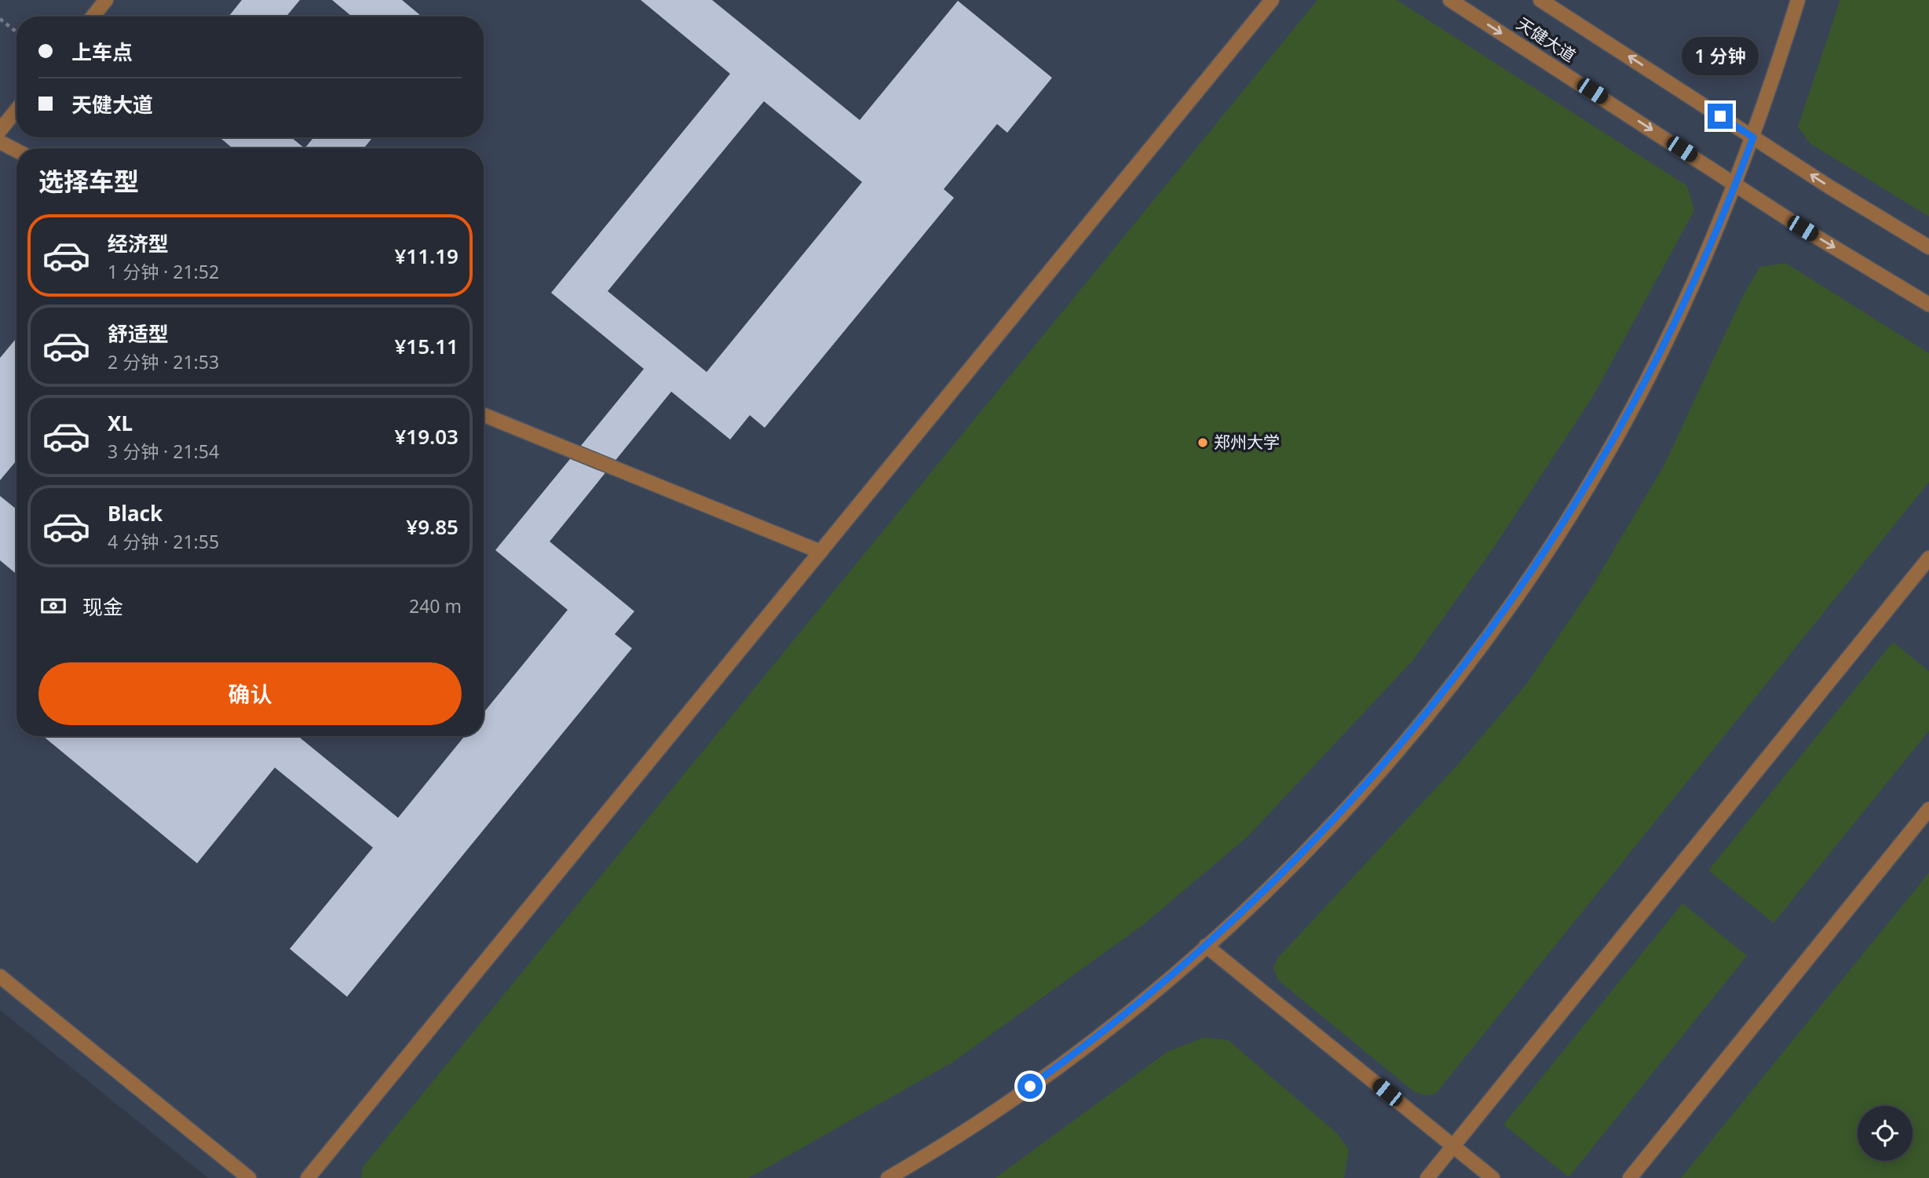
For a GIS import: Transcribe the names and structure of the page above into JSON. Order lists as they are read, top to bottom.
{
  "streets": {
    "lane": ["天健大道"]
  },
  "places": ["郑州大学"],
  "page": {
    "banner": ["上车点", "天健大道"],
    "bubble": "1 分钟",
    "heading": "选择车型",
    "list": [
      {
        "name": "经济型",
        "note": "1 分钟 · 21:52",
        "value": "¥11.19"
      },
      {
        "name": "舒适型",
        "note": "2 分钟 · 21:53",
        "value": "¥15.11"
      },
      {
        "name": "XL",
        "note": "3 分钟 · 21:54",
        "value": "¥19.03"
      },
      {
        "name": "Black",
        "note": "4 分钟 · 21:55",
        "value": "¥9.85"
      }
    ],
    "pay": ["现金", "240 m"],
    "buttons": "确认"
  }
}
